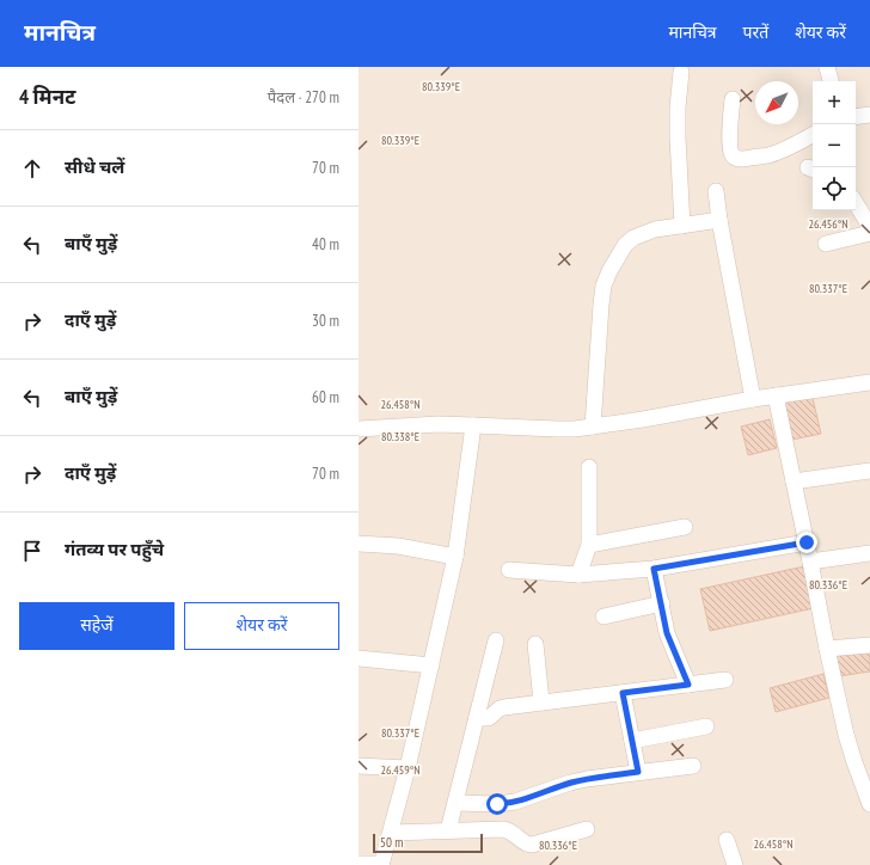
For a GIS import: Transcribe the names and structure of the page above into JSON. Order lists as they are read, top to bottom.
{
  "scale_bar": "50 m",
  "north": "bottom left",
  "page": {
    "header": "मानचित्र",
    "nav": ["मानचित्र", "परतें", "शेयर करें"],
    "heading": ["4 मिनट", "पैदल · 270 m"],
    "map_buttons": ["+", "−"],
    "list": [
      ["सीधे चलें", "70 m"],
      ["बाएँ मुड़ें", "40 m"],
      ["दाएँ मुड़ें", "30 m"],
      ["बाएँ मुड़ें", "60 m"],
      ["दाएँ मुड़ें", "70 m"],
      "गंतव्य पर पहुँचे"
    ],
    "buttons": ["सहेजें", "शेयर करें"],
    "scale": "50 m"
  },
  "coordinates": [
    "80.339°E",
    "26.456°N",
    "80.337°E",
    "26.458°N",
    "80.338°E",
    "80.336°E",
    "26.459°N"
  ]
}
